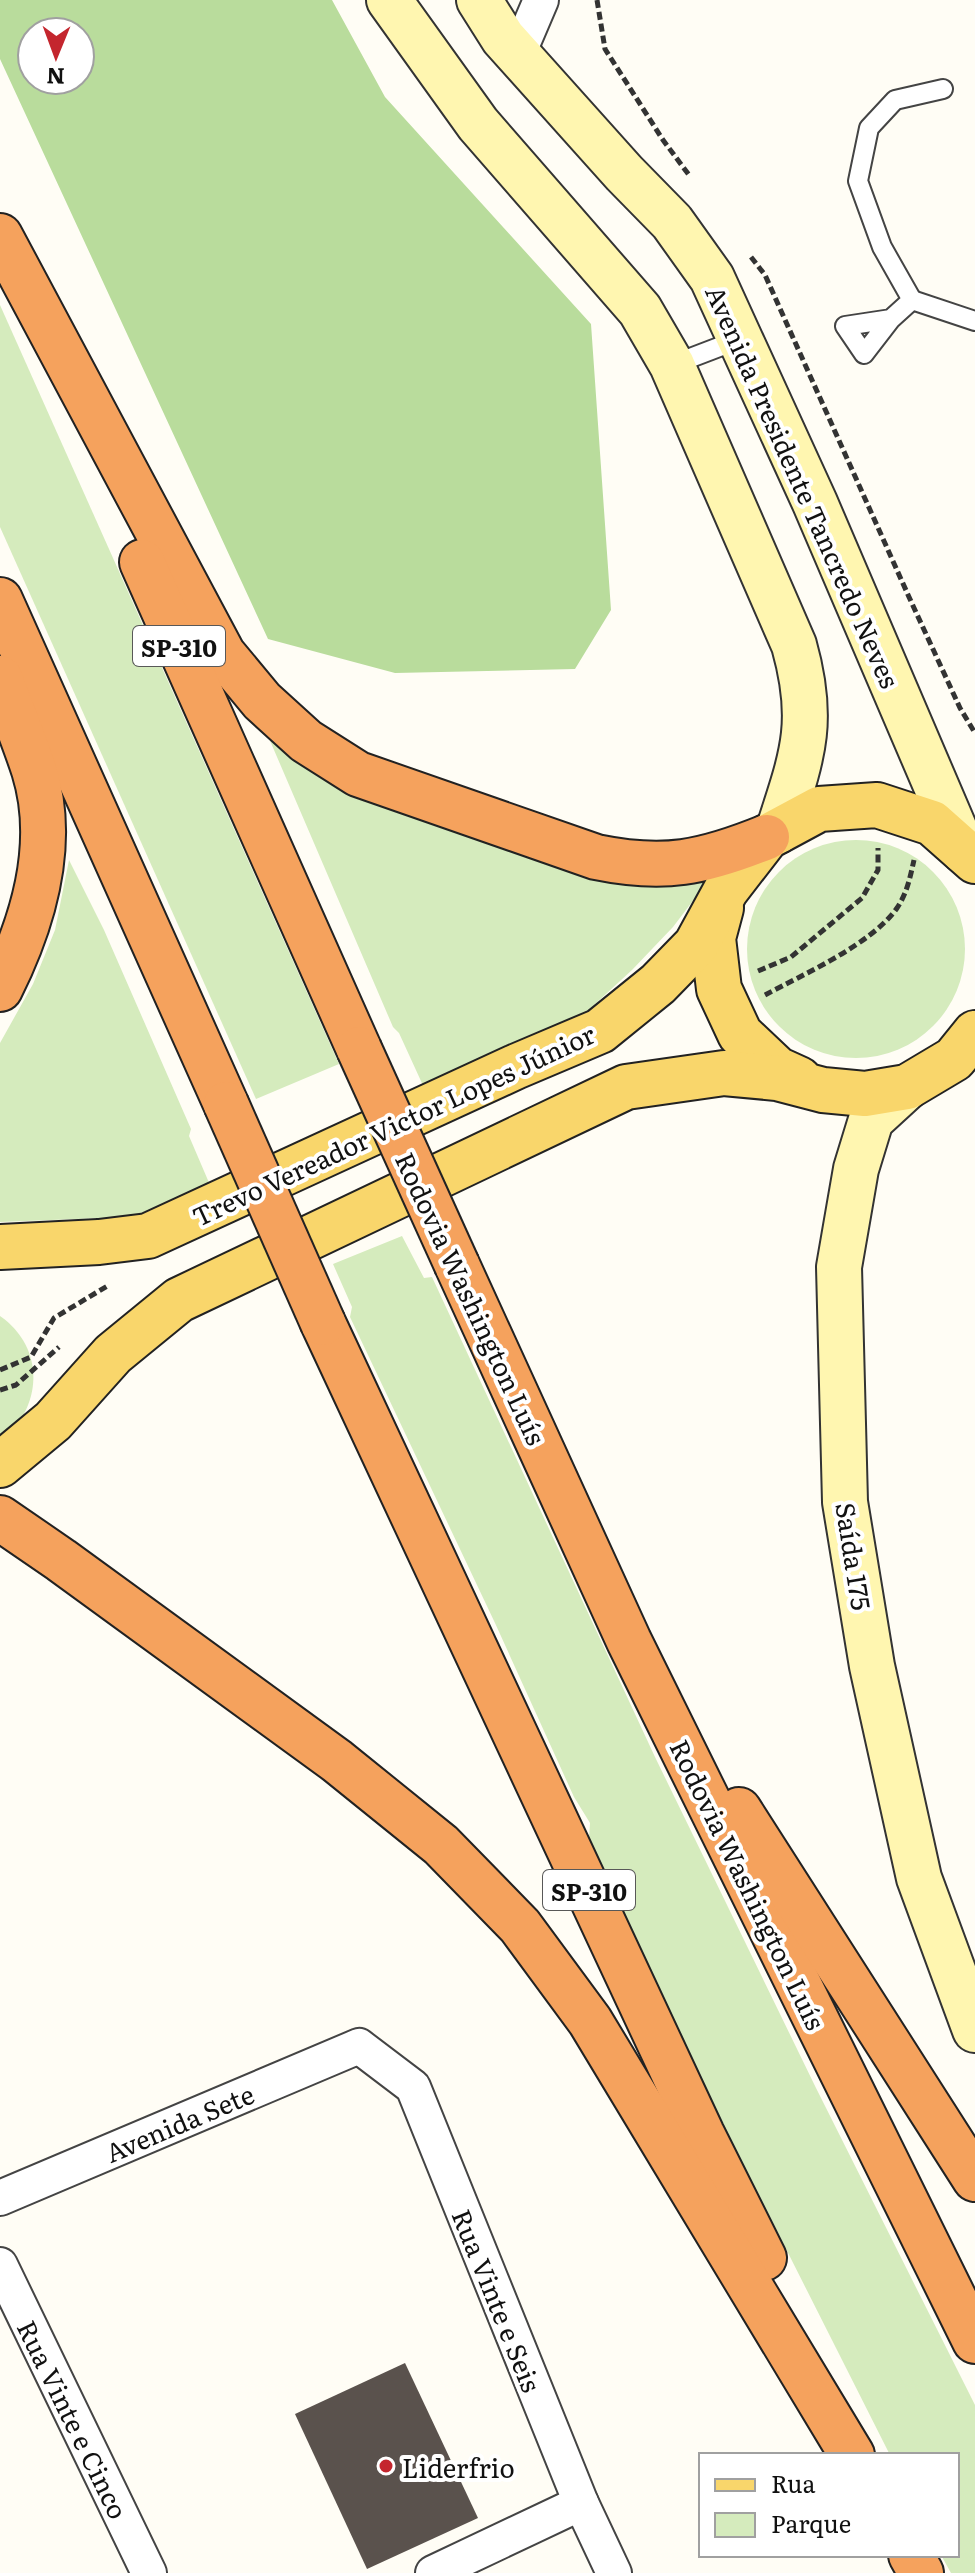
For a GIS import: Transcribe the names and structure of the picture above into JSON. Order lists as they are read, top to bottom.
{
  "streets": {
    "highway": ["SP-310", "Rodovia Washington Luís"],
    "main road": ["Avenida Presidente Tancredo Neves", "Trevo Vereador Victor Lopes Júnior", "Saída 175"],
    "street": ["Avenida Sete", "Rua Vinte e Seis", "Rua Vinte e Cinco"]
  },
  "crossings": [
    ["Avenida Presidente Tancredo Neves", "Trevo Vereador Victor Lopes Júnior"],
    ["Trevo Vereador Victor Lopes Júnior", "Saída 175"],
    ["Avenida Sete", "Rua Vinte e Seis"]
  ],
  "places": ["Liderfrio"],
  "legend": ["Rua", "Parque"],
  "north": "bottom"
}
